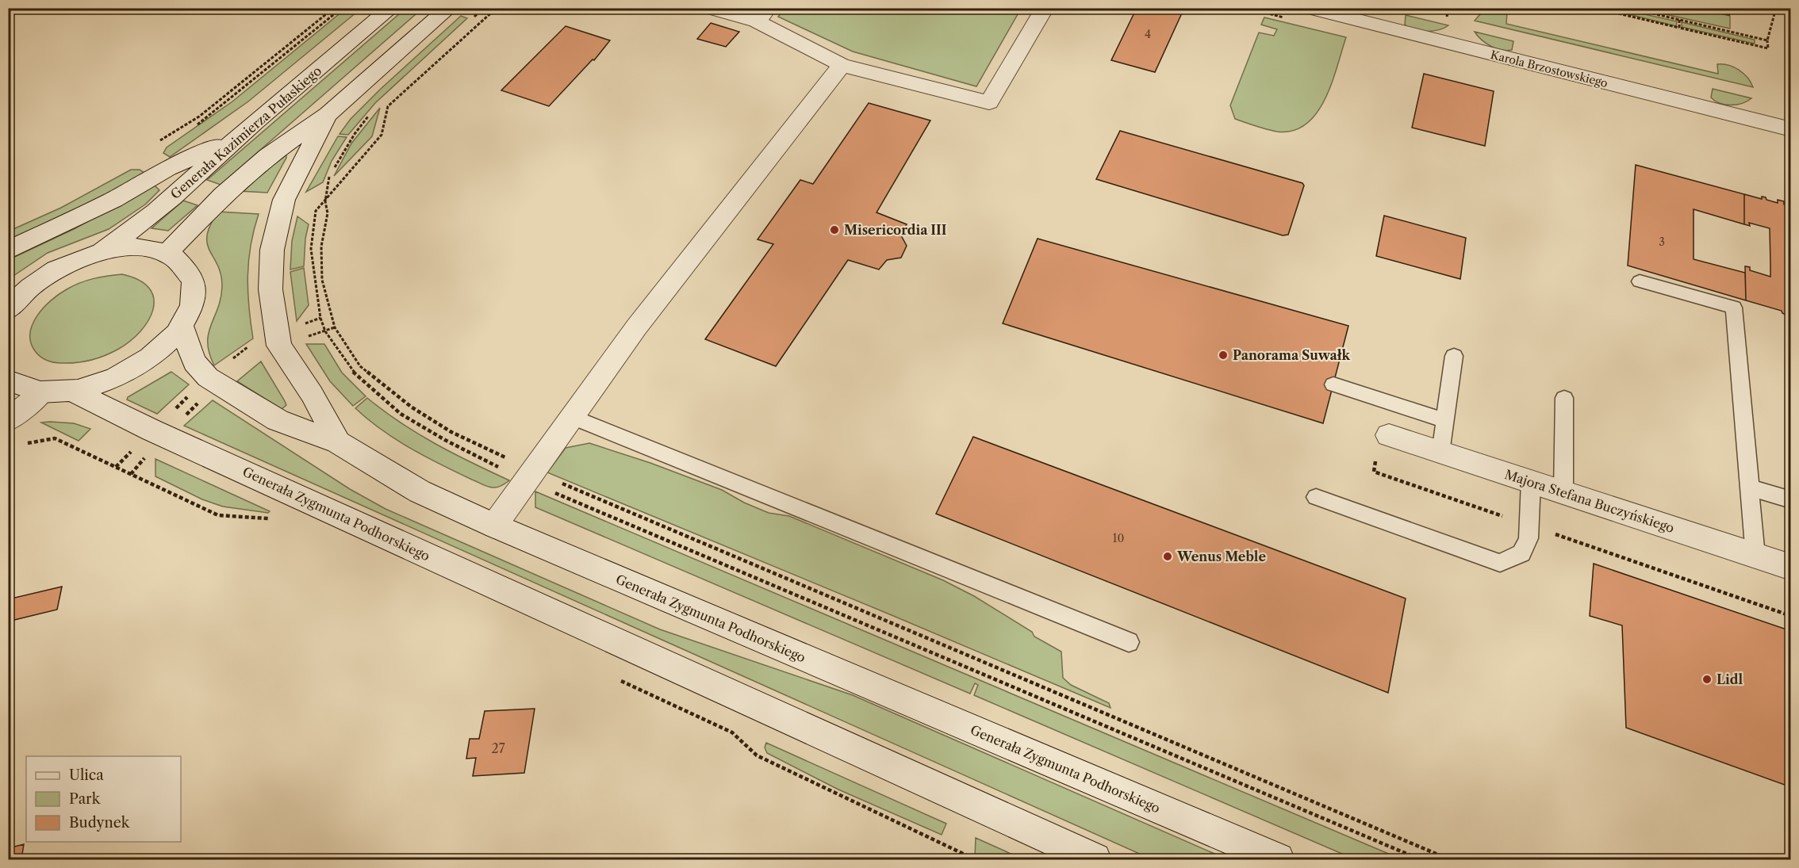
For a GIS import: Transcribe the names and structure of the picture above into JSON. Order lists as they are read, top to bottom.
{
  "streets": {
    "main road": [
      "Karola Brzostowskiego",
      "Generała Kazimierza Pułaskiego",
      "Majora Stefana Buczyńskiego",
      "Generała Zygmunta Podhorskiego"
    ]
  },
  "places": [
    "Misericordia III",
    "Panorama Suwałk",
    "Wenus Meble",
    "Lidl"
  ],
  "house_numbers": [
    "4",
    "3",
    "10",
    "27"
  ],
  "legend": ["Ulica", "Park", "Budynek"]
}
